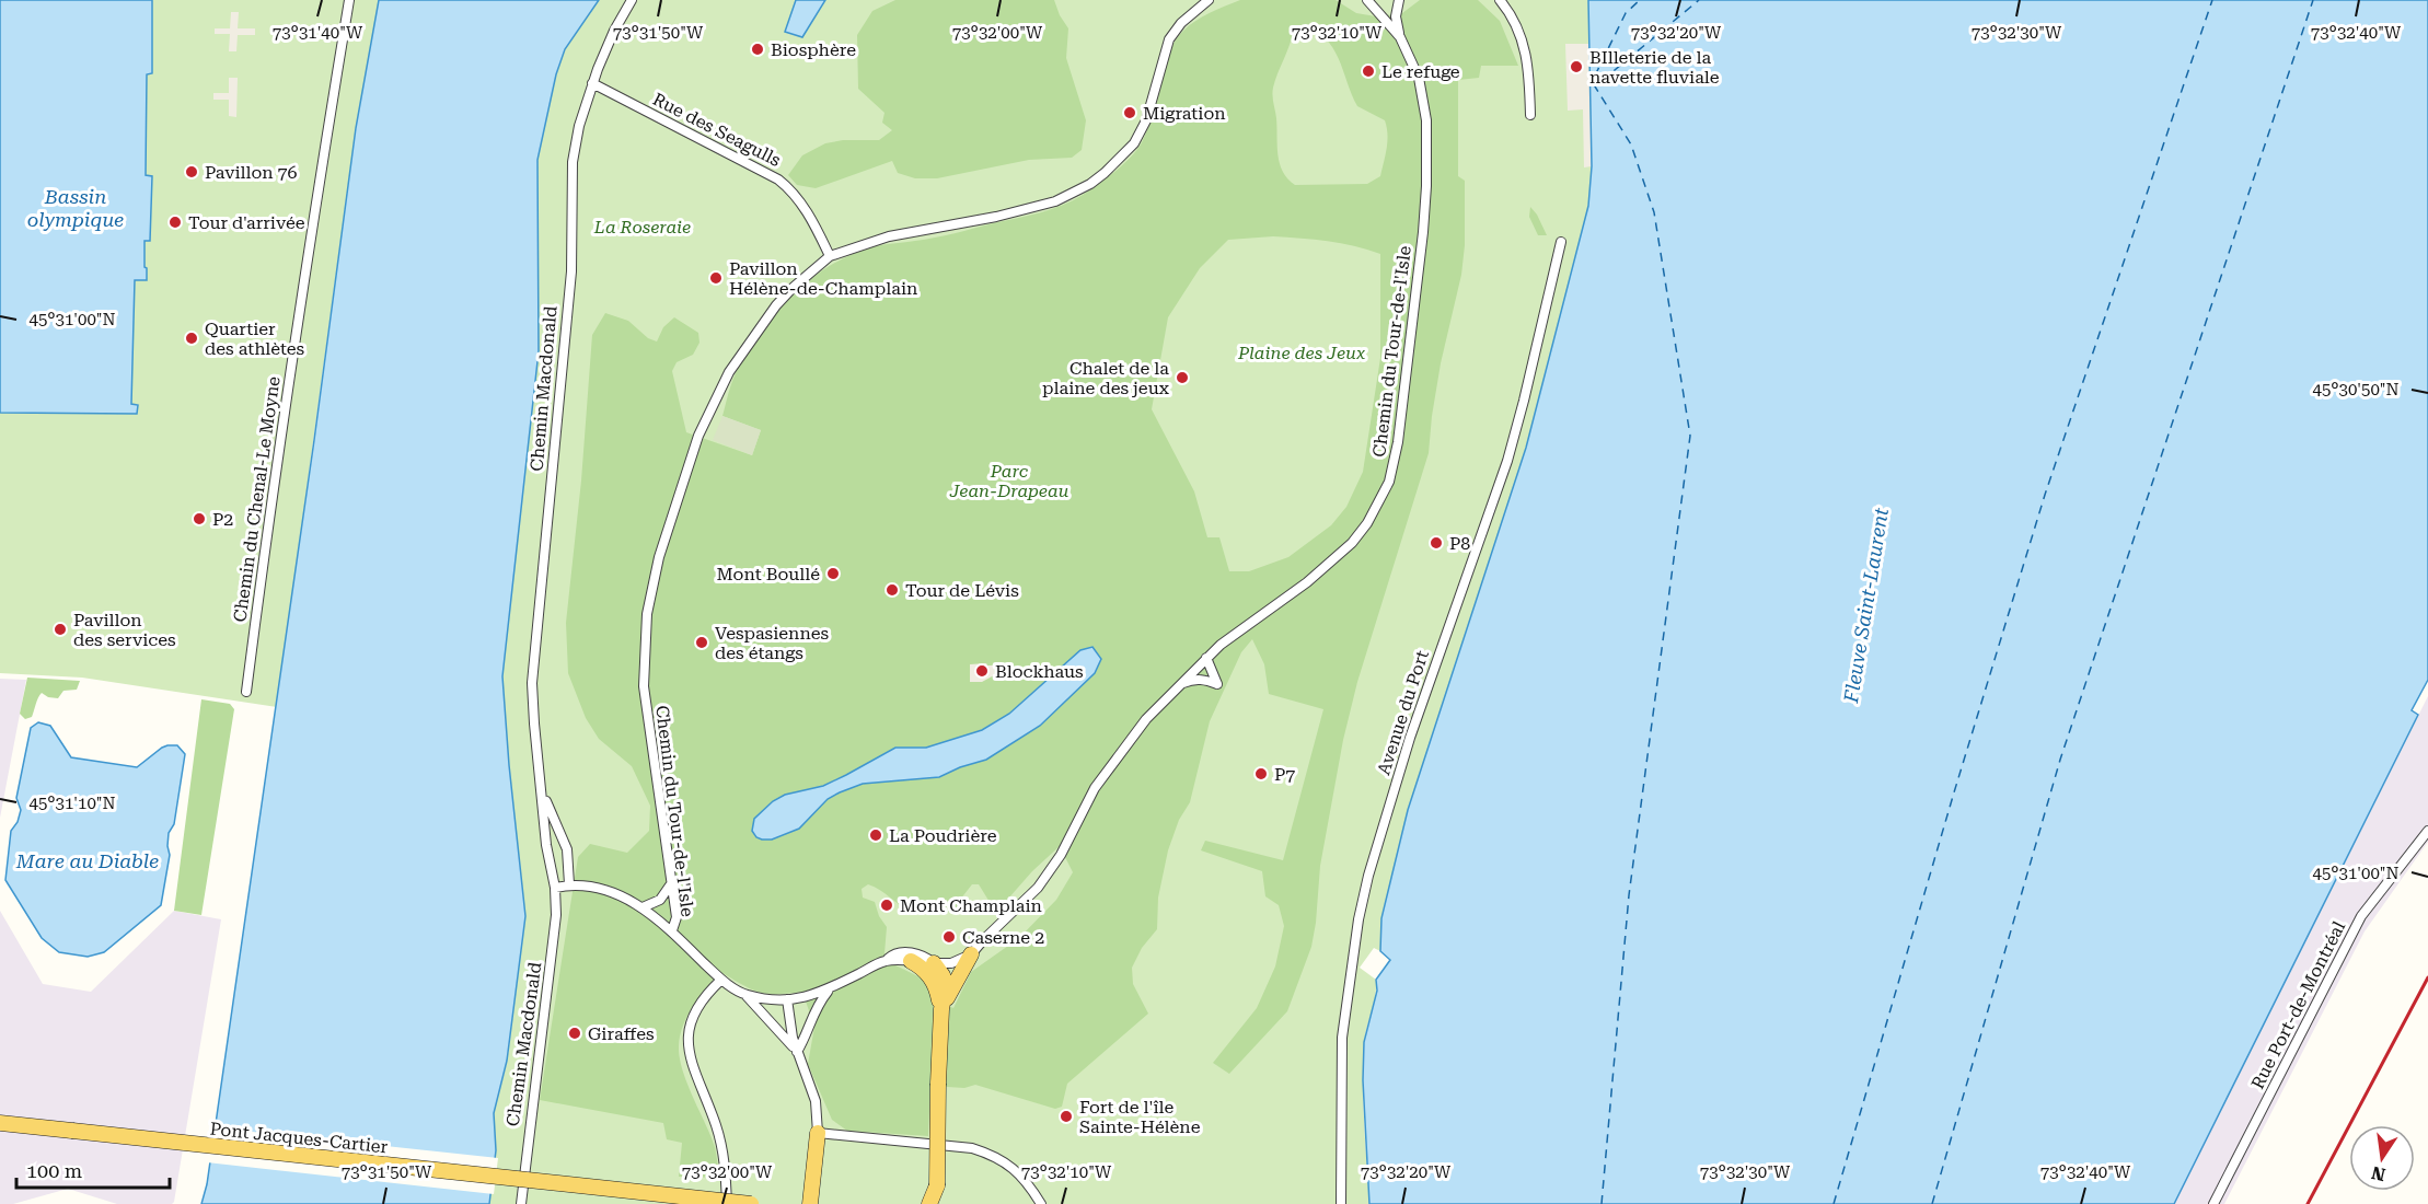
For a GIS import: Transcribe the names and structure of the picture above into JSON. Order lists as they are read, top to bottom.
{
  "streets": {
    "main road": ["Pont Jacques-Cartier"],
    "street": [
      "Rue des Seagulls",
      "Chemin du Tour-de-l'Isle",
      "Chemin Macdonald",
      "Chemin du Chenal-Le Moyne",
      "Avenue du Port",
      "Rue Port-de-Montréal"
    ]
  },
  "crossings": [
    ["Rue des Seagulls", "Chemin du Tour-de-l'Isle"],
    ["Rue des Seagulls", "Chemin Macdonald"]
  ],
  "water": ["Bassin olympique", "Fleuve Saint-Laurent", "Mare au Diable"],
  "parks": ["La Roseraie", "Plaine des Jeux", "Parc Jean-Drapeau"],
  "places": [
    "Biosphère",
    "BIlleterie de la navette fluviale",
    "Le refuge",
    "Migration",
    "Pavillon 76",
    "Tour d'arrivée",
    "Pavillon Hélène-de-Champlain",
    "Quartier des athlètes",
    "Chalet de la plaine des jeux",
    "P2",
    "P8",
    "Mont Boullé",
    "Tour de Lévis",
    "Pavillon des services",
    "Vespasiennes des étangs",
    "Blockhaus",
    "P7",
    "La Poudrière",
    "Mont Champlain",
    "Caserne 2",
    "Giraffes",
    "Fort de l'île Sainte-Hélène"
  ],
  "scale_bar": "100 m",
  "north": "bottom",
  "coordinates": [
    "73°31'40\"W",
    "73°31'50\"W",
    "73°32'00\"W",
    "73°32'10\"W",
    "73°32'20\"W",
    "73°32'30\"W",
    "73°32'40\"W",
    "45°31'00\"N",
    "45°30'50\"N",
    "45°31'10\"N"
  ]
}
